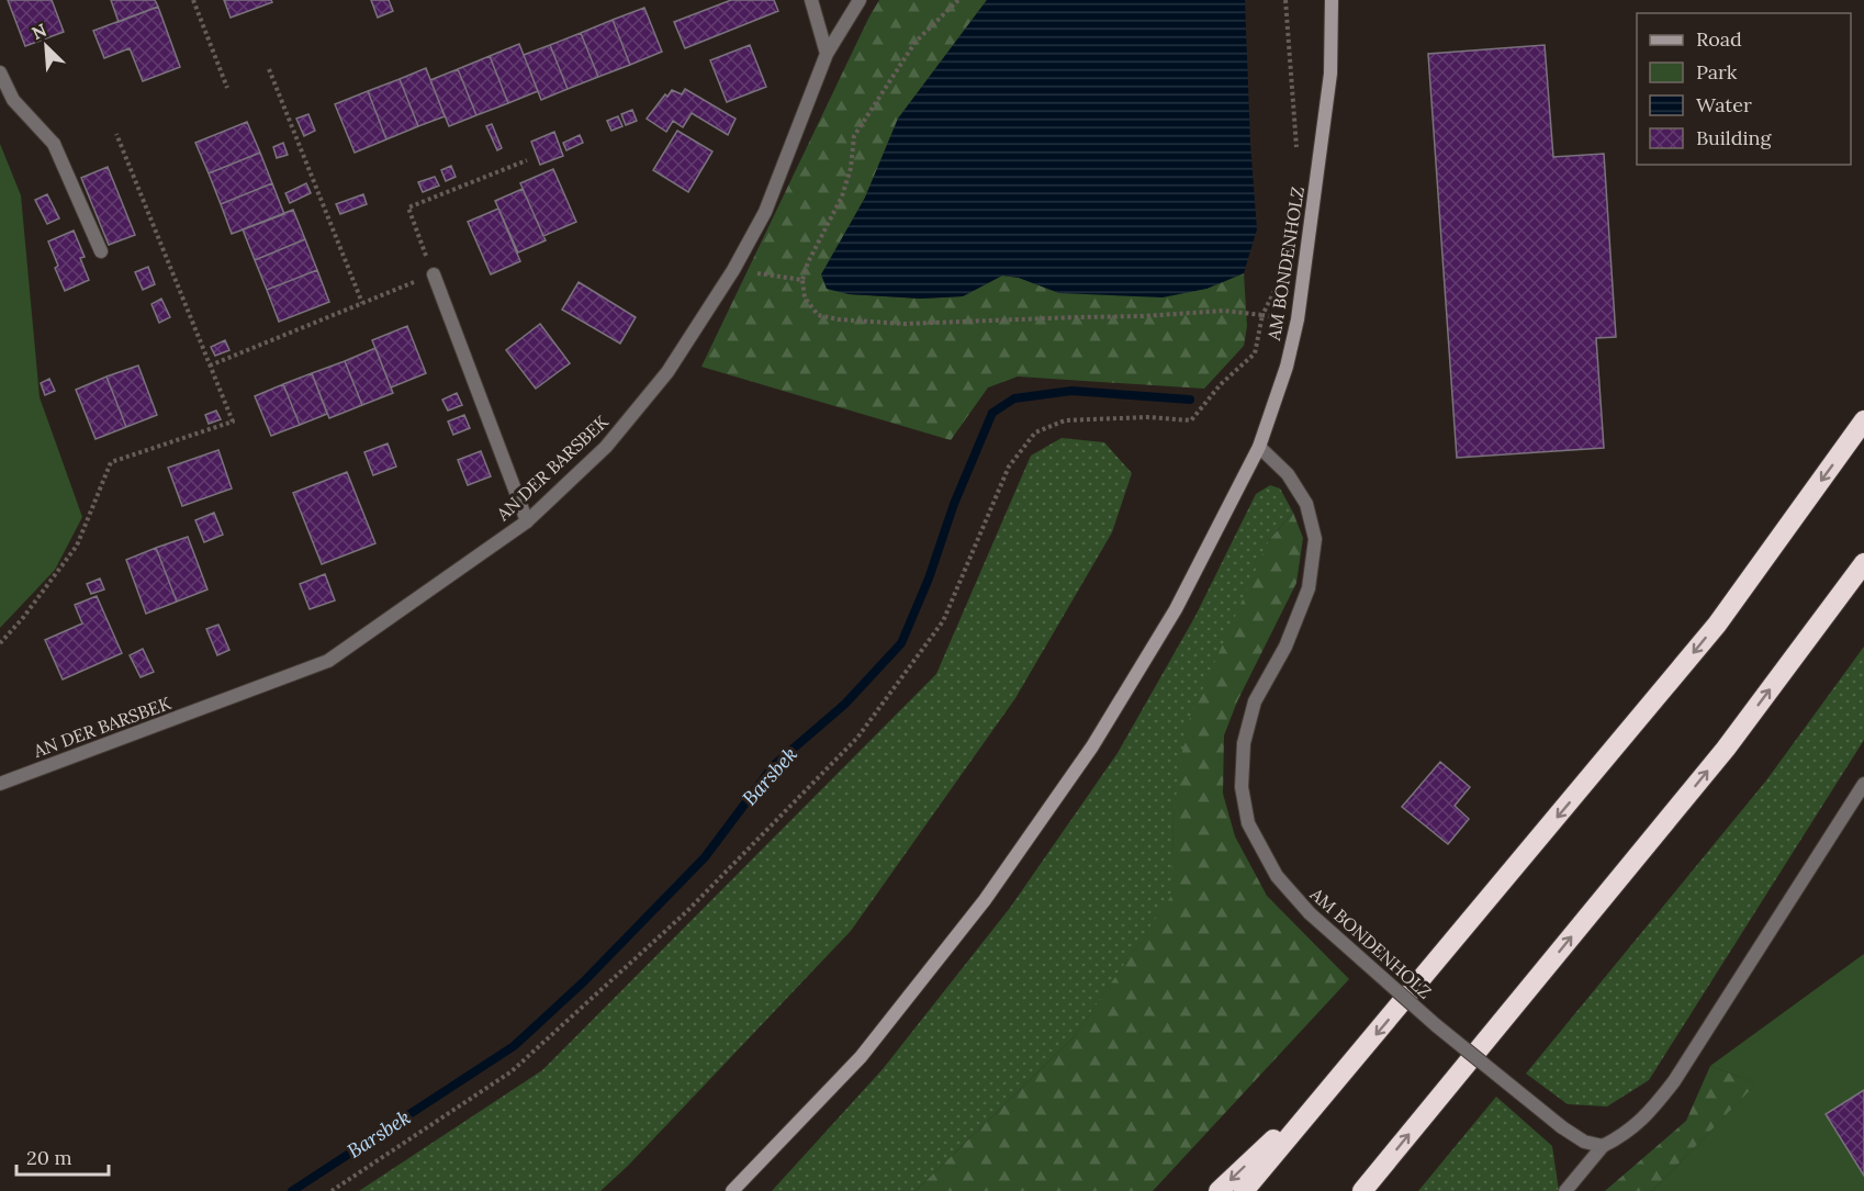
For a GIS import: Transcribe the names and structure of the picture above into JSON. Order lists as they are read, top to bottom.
{
  "streets": {
    "main road": ["AM BONDENHOLZ"],
    "street": ["AN DER BARSBEK"]
  },
  "water": ["Barsbek"],
  "legend": [
    "Road",
    "Park",
    "Water",
    "Building"
  ],
  "scale_bar": "20 m",
  "north": "top left"
}
